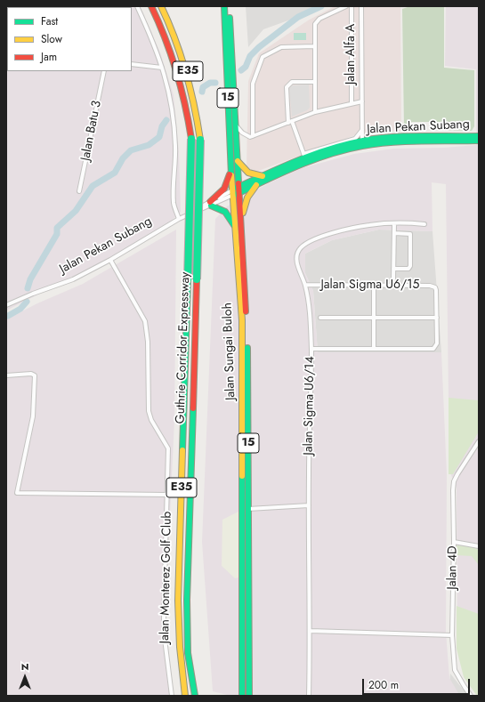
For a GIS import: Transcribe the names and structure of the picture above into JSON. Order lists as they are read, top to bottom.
{
  "streets": {
    "main road": [
      "E35",
      "15",
      "Jalan Pekan Subang",
      "Guthrie Corridor Expressway",
      "Jalan Sungai Buloh"
    ],
    "street": [
      "Jalan Alfa A",
      "Jalan Batu 3",
      "Jalan Sigma U6/15",
      "Jalan Sigma U6/14",
      "Jalan 4D",
      "Jalan Monterez Golf Club"
    ]
  },
  "crossings": [
    ["Jalan Pekan Subang", "Jalan Sungai Buloh"],
    ["Jalan Pekan Subang", "Jalan Monterez Golf Club"],
    ["Jalan Sigma U6/15", "Jalan Sigma U6/14"]
  ],
  "legend": ["Fast", "Slow", "Jam"],
  "scale_bar": "200 m",
  "north": "top"
}
